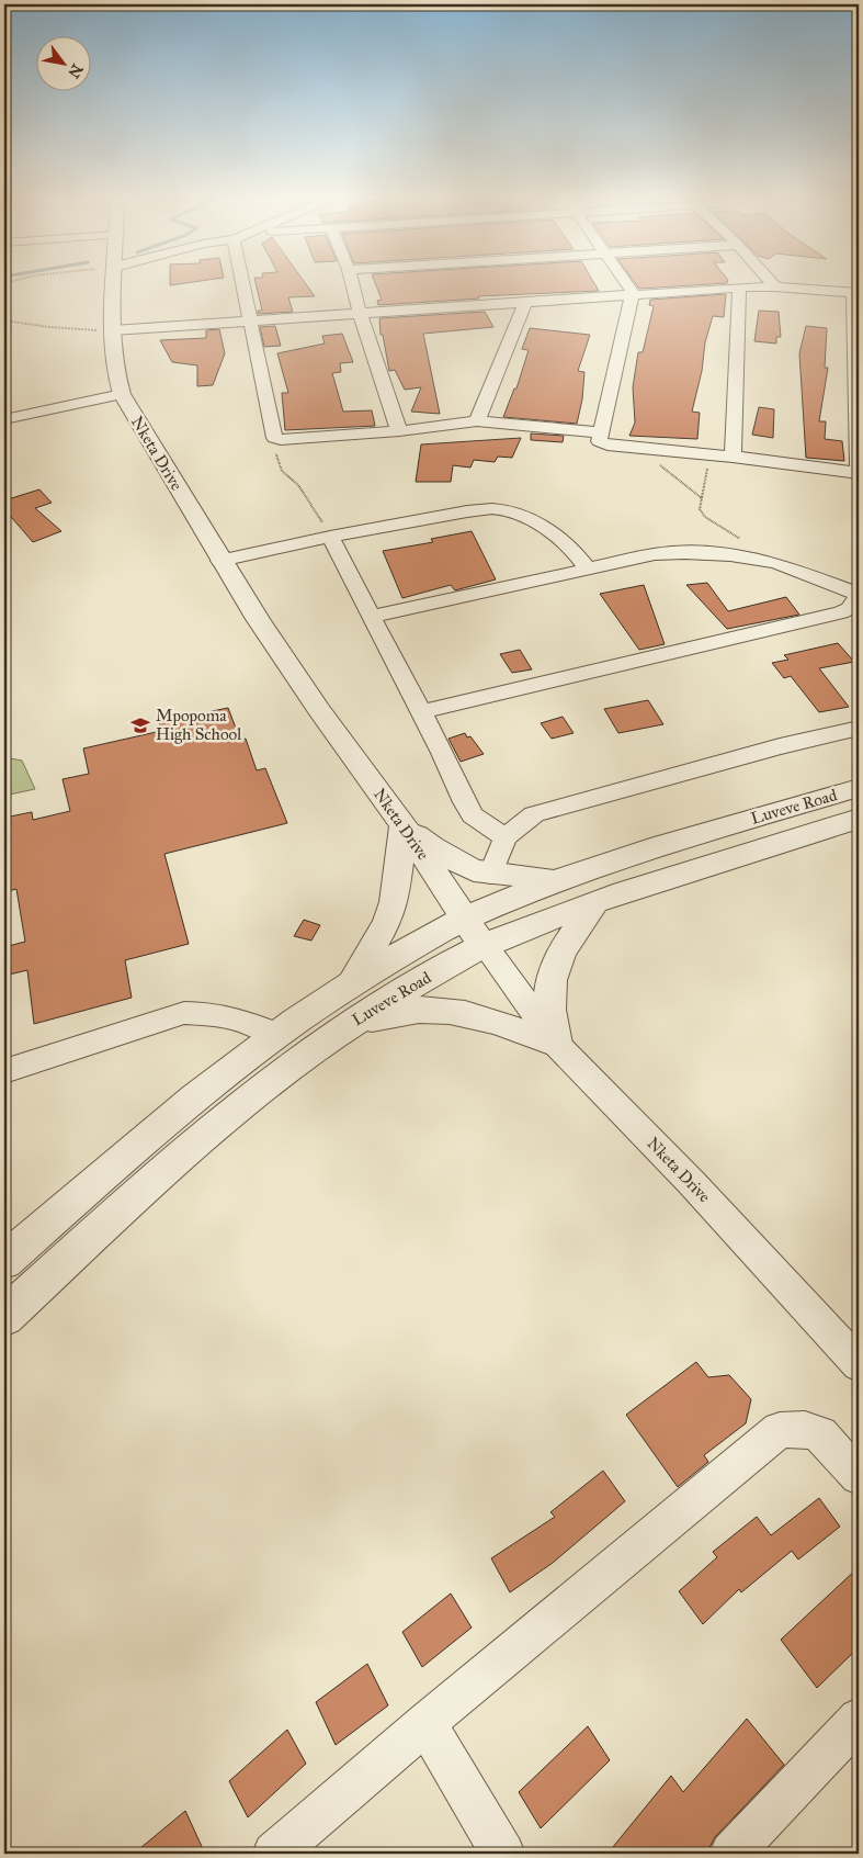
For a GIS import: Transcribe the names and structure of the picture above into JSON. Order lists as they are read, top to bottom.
{
  "streets": {
    "street": ["Nketa Drive", "Luveve Road"]
  },
  "crossings": [
    ["Nketa Drive", "Luveve Road"]
  ],
  "places": {
    "school or university": ["Mpopoma High School"]
  },
  "north": "bottom right"
}
